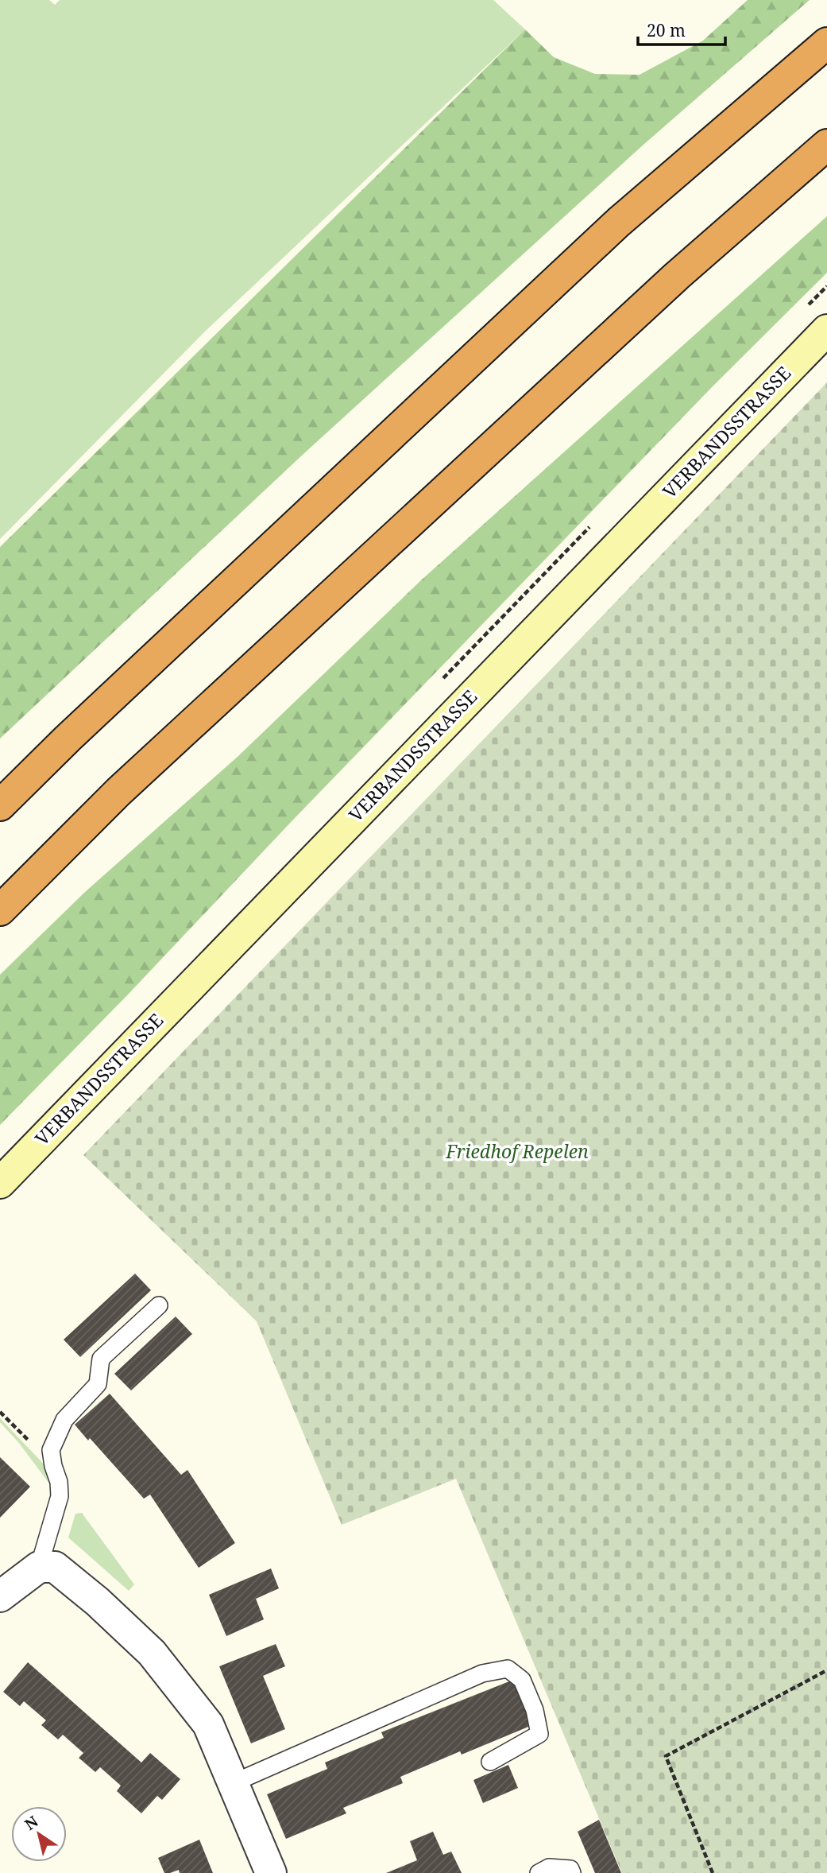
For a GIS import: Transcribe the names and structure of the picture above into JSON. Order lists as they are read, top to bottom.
{
  "streets": {
    "main road": ["VERBANDSSTRASSE"]
  },
  "parks": ["Friedhof Repelen"],
  "scale_bar": "20 m",
  "north": "top left"
}
